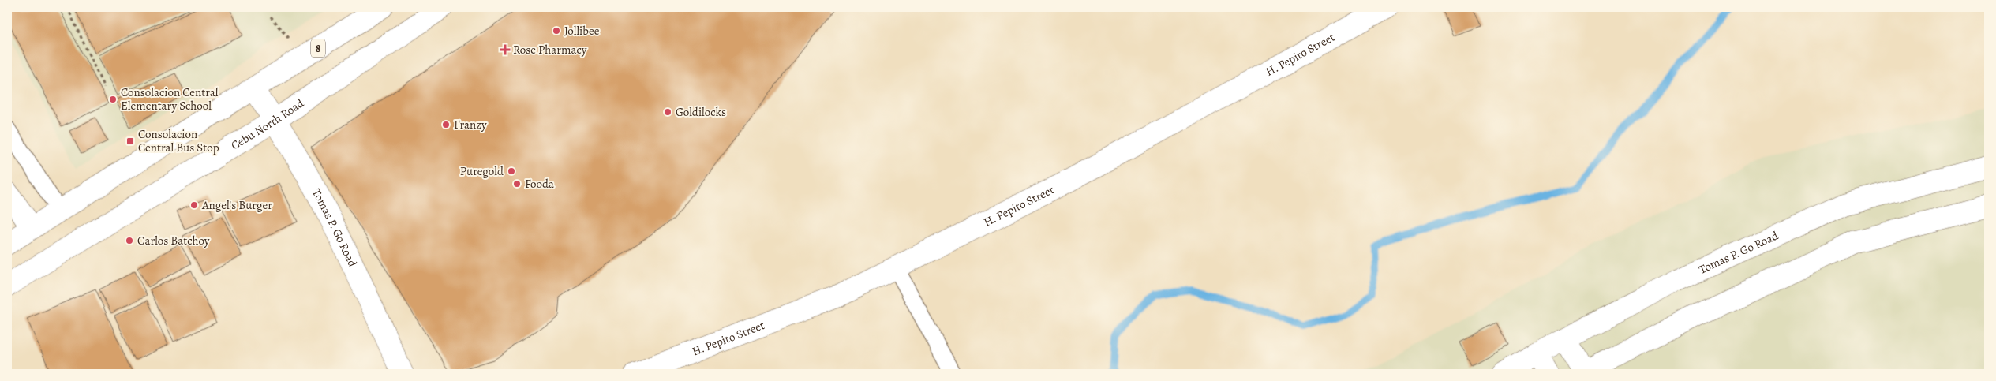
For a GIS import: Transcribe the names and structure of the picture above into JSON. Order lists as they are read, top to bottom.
{
  "streets": {
    "street": [
      "8",
      "H. Pepito Street",
      "Cebu North Road",
      "Tomas P. Go Road"
    ]
  },
  "crossings": [
    ["8", "Tomas P. Go Road"],
    ["Cebu North Road", "Tomas P. Go Road"]
  ],
  "places": {
    "other": [
      "Jollibee",
      "Consolacion Central Elementary School",
      "Goldilocks",
      "Franzy",
      "Puregold",
      "Fooda",
      "Angel's Burger",
      "Carlos Batchoy"
    ],
    "health": ["Rose Pharmacy"],
    "transit": ["Consolacion Central Bus Stop"]
  }
}
